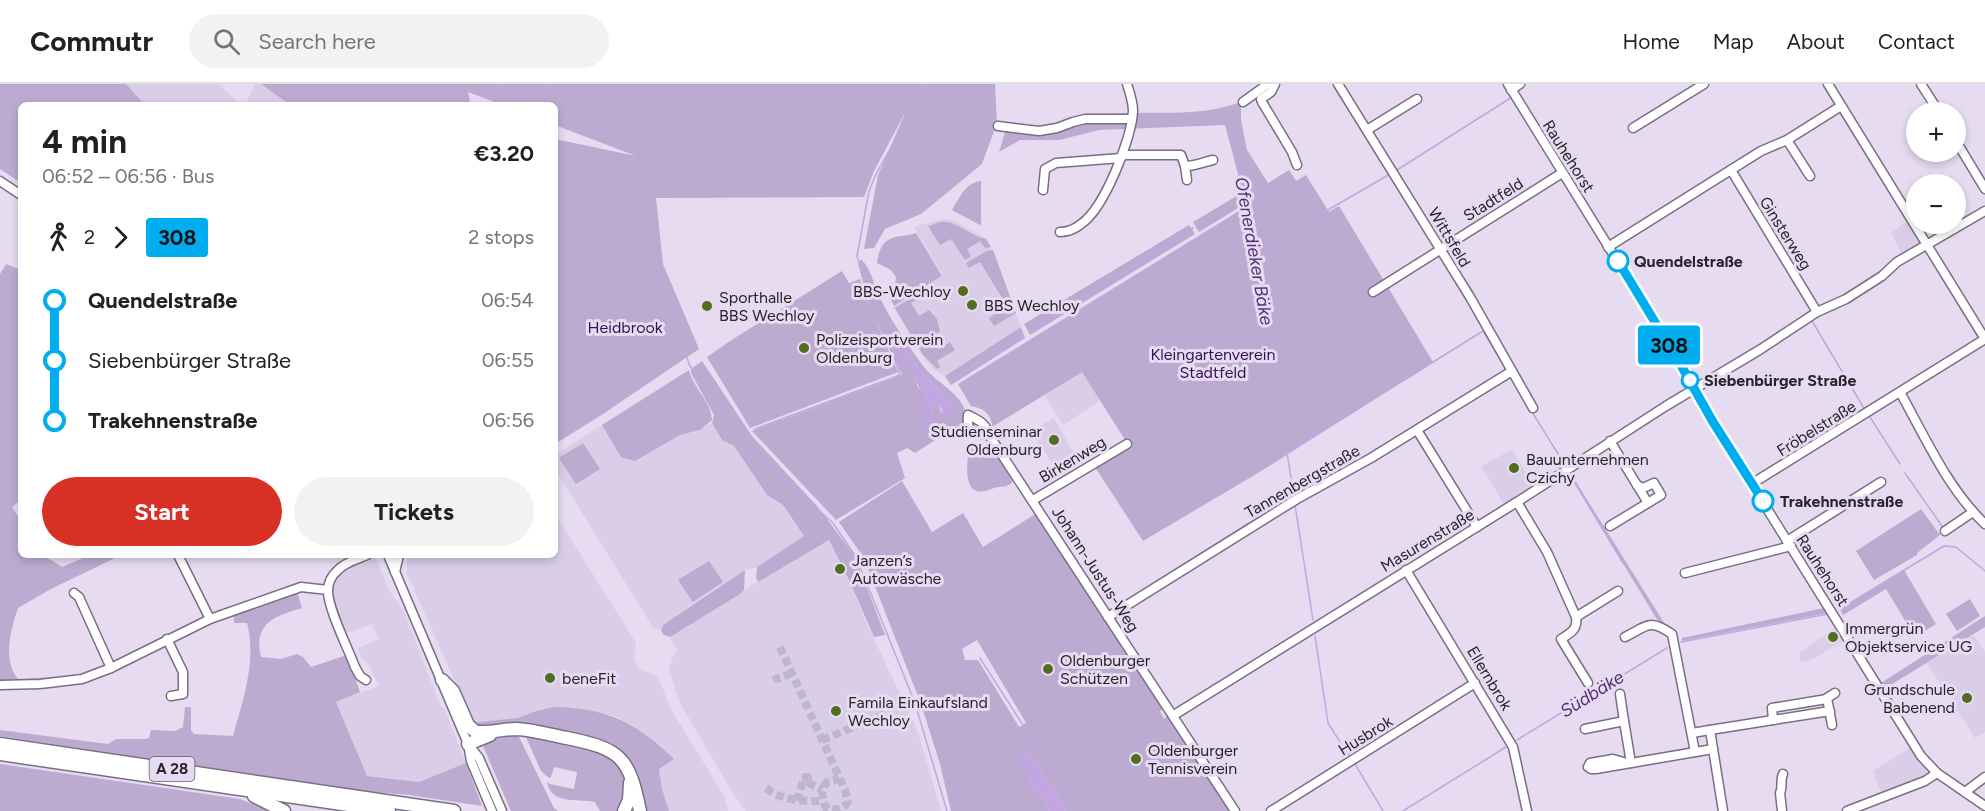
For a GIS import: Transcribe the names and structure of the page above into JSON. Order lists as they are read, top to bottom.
{
  "streets": {
    "highway": ["A 28"],
    "street": [
      "Rauhehorst",
      "Stadtfeld",
      "Ginsterweg",
      "Wittsfeld",
      "Fröbelstraße",
      "Birkenweg",
      "Tannenbergstraße",
      "Masurenstraße",
      "Johann-Justus-Weg",
      "Ellernbrok",
      "Husbrok"
    ]
  },
  "crossings": [
    ["Rauhehorst", "Stadtfeld"],
    ["Rauhehorst", "Fröbelstraße"],
    ["Rauhehorst", "Masurenstraße"],
    ["Stadtfeld", "Wittsfeld"],
    ["Wittsfeld", "Tannenbergstraße"],
    ["Birkenweg", "Johann-Justus-Weg"],
    ["Tannenbergstraße", "Johann-Justus-Weg"],
    ["Masurenstraße", "Johann-Justus-Weg"],
    ["Masurenstraße", "Ellernbrok"],
    ["Ellernbrok", "Husbrok"]
  ],
  "water": ["Ofenerdieker Bäke", "Südbäke"],
  "parks": ["Heidbrook", "Kleingartenverein Stadtfeld"],
  "places": [
    "Quendelstraße",
    "BBS-Wechloy",
    "BBS Wechloy",
    "Sporthalle BBS Wechloy",
    "Polizeisportverein Oldenburg",
    "Siebenbürger Straße",
    "Studienseminar Oldenburg",
    "Bauunternehmen Czichy",
    "Trakehnenstraße",
    "Janzen’s Autowäsche",
    "Immergrün Objektservice UG",
    "Oldenburger Schützen",
    "beneFit",
    "Grundschule Babenend",
    "Famila Einkaufsland Wechloy",
    "Oldenburger Tennisverein"
  ],
  "lines": ["bus line 308"],
  "page": {
    "header": "Commutr",
    "search": "Search here",
    "nav": [
      "Home",
      "Map",
      "About",
      "Contact"
    ],
    "on_map": "308",
    "map_buttons": ["+", "−"],
    "heading": ["4 min", "06:52 – 06:56 · Bus", "€3.20"],
    "legs": ["2", "308", "2 stops"],
    "list": [
      {
        "name": "Quendelstraße",
        "value": "06:54"
      },
      {
        "name": "Siebenbürger Straße",
        "value": "06:55"
      },
      {
        "name": "Trakehnenstraße",
        "value": "06:56"
      }
    ],
    "buttons": ["Start", "Tickets"]
  }
}
